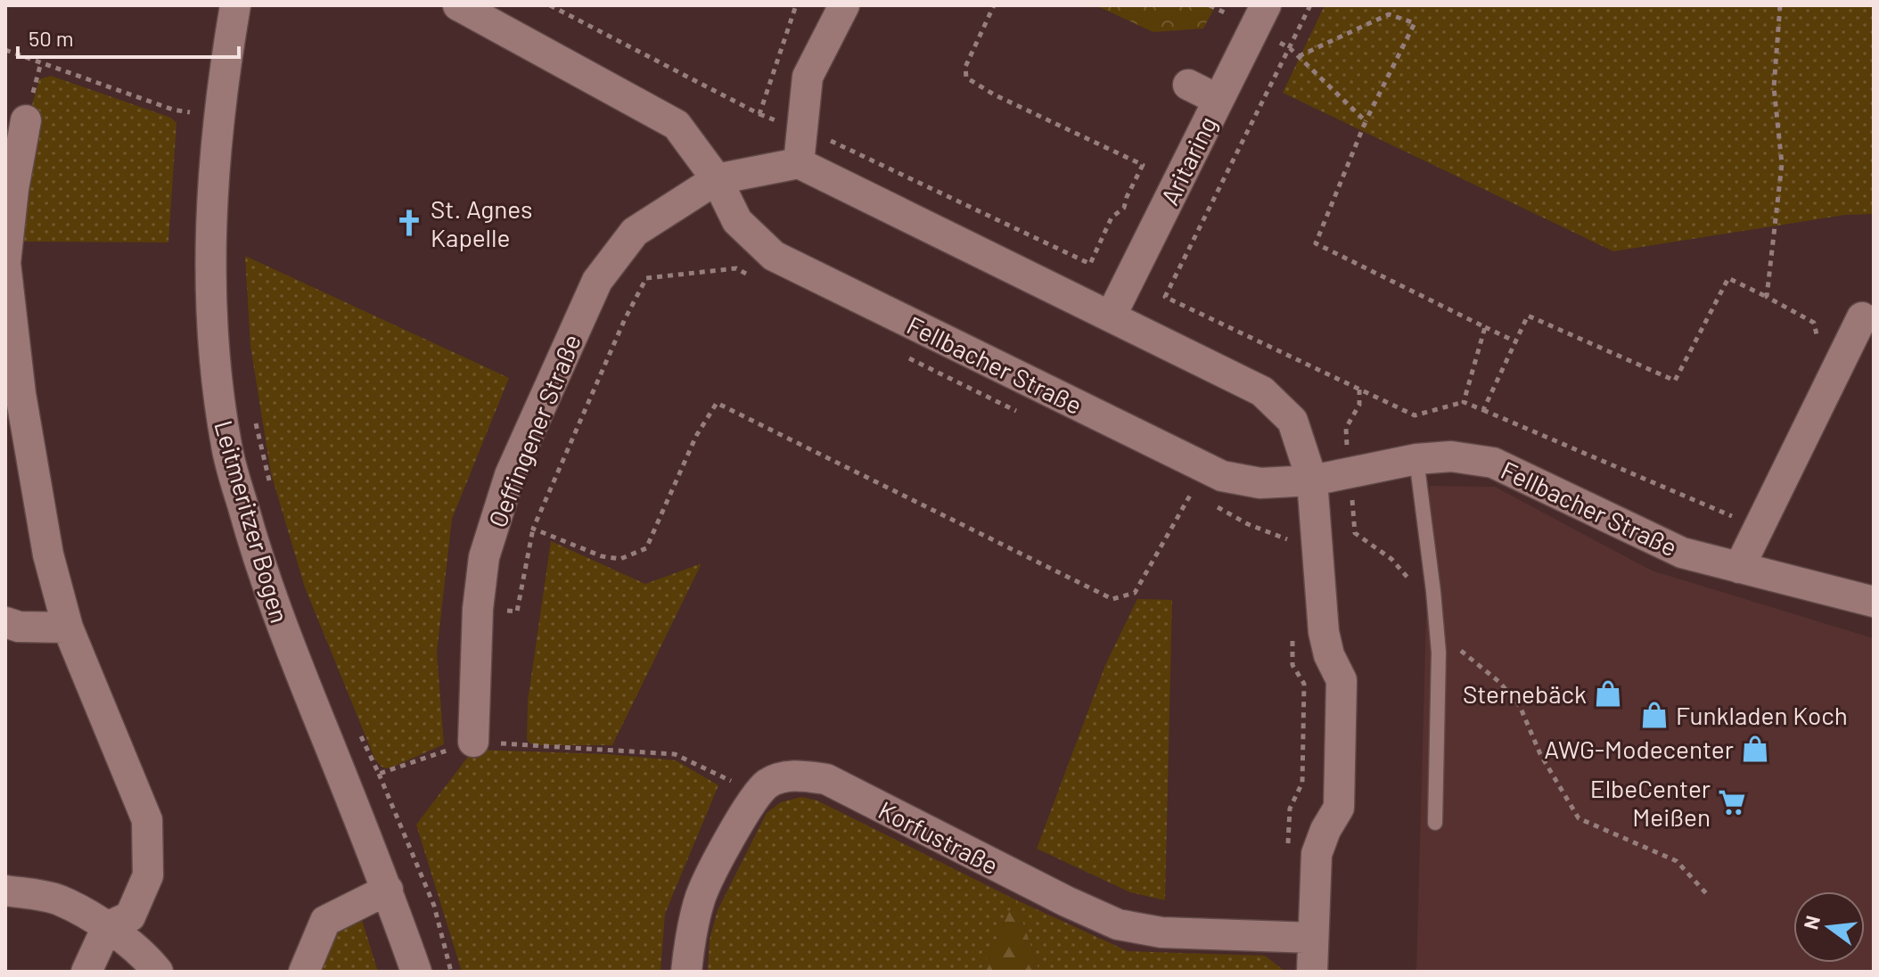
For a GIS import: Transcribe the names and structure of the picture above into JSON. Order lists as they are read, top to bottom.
{
  "streets": {
    "street": [
      "Aritaring",
      "Fellbacher Straße",
      "Oeffingener Straße",
      "Leitmeritzer Bogen",
      "Korfustraße"
    ]
  },
  "crossings": [
    ["Fellbacher Straße", "Oeffingener Straße"]
  ],
  "places": {
    "church": ["St. Agnes Kapelle"],
    "shop": ["Sternebäck", "Funkladen Koch", "AWG-Modecenter"],
    "supermarket": ["ElbeCenter Meißen"]
  },
  "scale_bar": "50 m",
  "north": "left"
}
